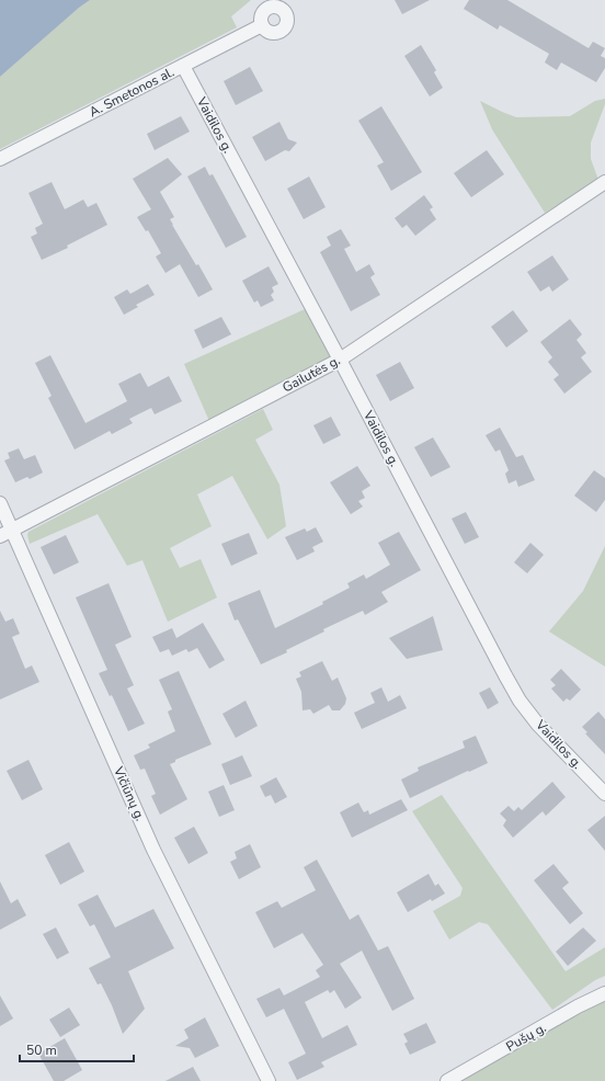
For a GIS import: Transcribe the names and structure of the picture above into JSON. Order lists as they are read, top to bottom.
{
  "streets": {
    "street": [
      "A. Smetonos al.",
      "Vaidilos g.",
      "Gailutės g.",
      "Vičiūnų g.",
      "Pušų g."
    ]
  },
  "crossings": [
    ["A. Smetonos al.", "Vaidilos g."],
    ["Vaidilos g.", "Gailutės g."],
    ["Gailutės g.", "Vičiūnų g."]
  ],
  "scale_bar": "50 m"
}
